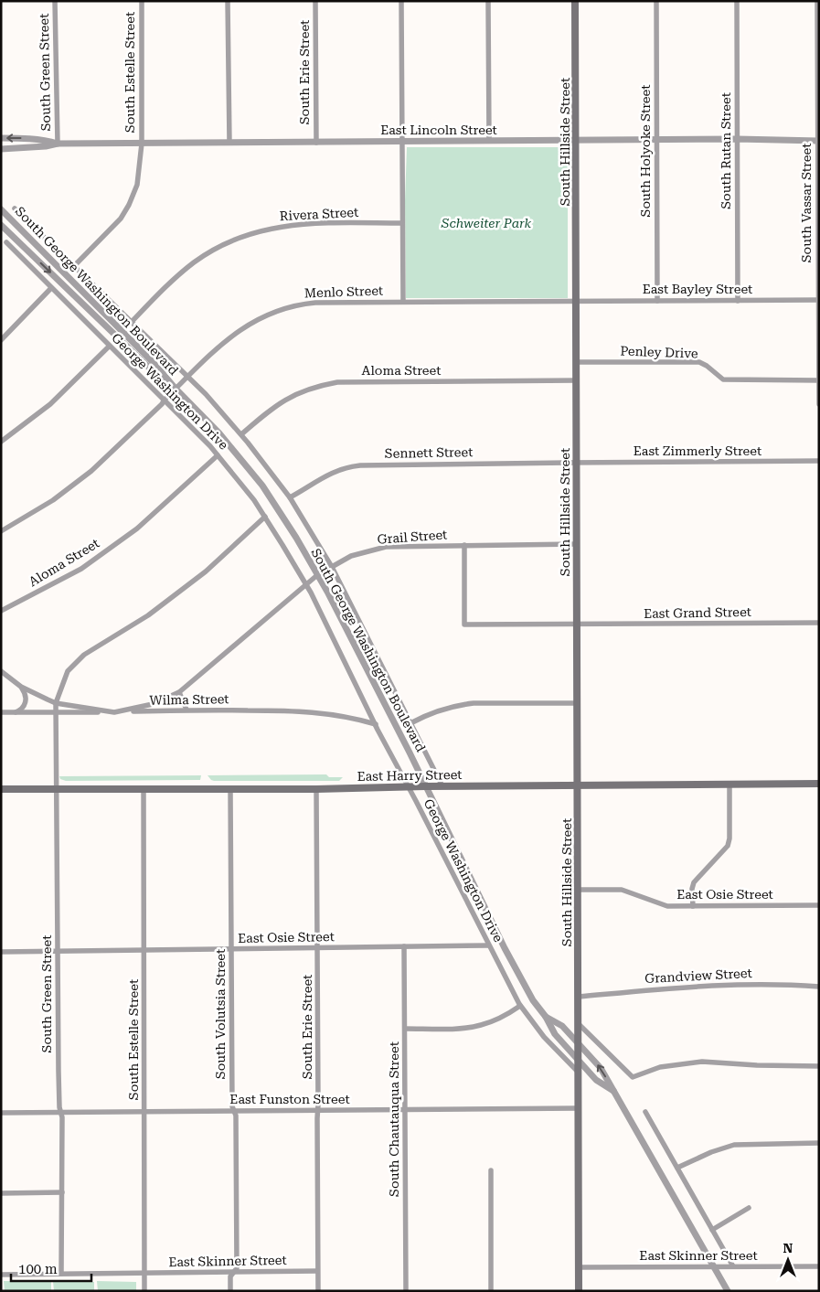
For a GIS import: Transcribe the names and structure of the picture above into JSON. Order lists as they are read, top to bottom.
{
  "streets": {
    "main road": ["South Hillside Street", "East Harry Street"],
    "street": [
      "South Green Street",
      "South Estelle Street",
      "South Erie Street",
      "East Lincoln Street",
      "South Holyoke Street",
      "South Rutan Street",
      "South Vassar Street",
      "Rivera Street",
      "East Bayley Street",
      "South George Washington Boulevard",
      "Menlo Street",
      "Penley Drive",
      "Aloma Street",
      "George Washington Drive",
      "East Zimmerly Street",
      "Sennett Street",
      "Grail Street",
      "East Grand Street",
      "Wilma Street",
      "East Osie Street",
      "Grandview Street",
      "South Volutsia Street",
      "East Funston Street",
      "South Chautauqua Street",
      "East Skinner Street"
    ]
  },
  "crossings": [
    ["South Green Street", "East Lincoln Street"],
    ["South Green Street", "Wilma Street"],
    ["South Green Street", "East Harry Street"],
    ["South Green Street", "East Osie Street"],
    ["South Green Street", "East Funston Street"],
    ["South Green Street", "East Skinner Street"],
    ["South Estelle Street", "East Lincoln Street"],
    ["South Estelle Street", "George Washington Drive"],
    ["South Estelle Street", "East Harry Street"],
    ["South Estelle Street", "East Osie Street"],
    ["South Estelle Street", "East Funston Street"],
    ["South Estelle Street", "East Skinner Street"],
    ["South Erie Street", "East Lincoln Street"],
    ["South Erie Street", "East Harry Street"],
    ["South Erie Street", "East Osie Street"],
    ["South Erie Street", "East Funston Street"],
    ["South Erie Street", "East Skinner Street"],
    ["East Lincoln Street", "South Hillside Street"],
    ["East Lincoln Street", "South Holyoke Street"],
    ["East Lincoln Street", "South Rutan Street"],
    ["East Lincoln Street", "South Vassar Street"],
    ["South Hillside Street", "East Bayley Street"],
    ["South Hillside Street", "South George Washington Boulevard"],
    ["South Hillside Street", "Menlo Street"],
    ["South Hillside Street", "Penley Drive"],
    ["South Hillside Street", "Aloma Street"],
    ["South Hillside Street", "George Washington Drive"],
    ["South Hillside Street", "East Zimmerly Street"],
    ["South Hillside Street", "Sennett Street"],
    ["South Hillside Street", "Grail Street"],
    ["South Hillside Street", "East Grand Street"],
    ["South Hillside Street", "East Harry Street"],
    ["South Hillside Street", "East Osie Street"],
    ["South Hillside Street", "Grandview Street"],
    ["South Hillside Street", "East Funston Street"],
    ["South Holyoke Street", "East Bayley Street"],
    ["South Rutan Street", "East Bayley Street"],
    ["South Vassar Street", "East Bayley Street"],
    ["South Vassar Street", "Penley Drive"],
    ["Rivera Street", "George Washington Drive"],
    ["East Bayley Street", "Menlo Street"],
    ["South George Washington Boulevard", "Menlo Street"],
    ["South George Washington Boulevard", "Grail Street"],
    ["South George Washington Boulevard", "East Harry Street"],
    ["South George Washington Boulevard", "East Skinner Street"],
    ["Menlo Street", "George Washington Drive"],
    ["Aloma Street", "George Washington Drive"],
    ["George Washington Drive", "Sennett Street"],
    ["George Washington Drive", "Grail Street"],
    ["George Washington Drive", "Wilma Street"],
    ["George Washington Drive", "East Harry Street"],
    ["George Washington Drive", "East Osie Street"],
    ["East Zimmerly Street", "Sennett Street"],
    ["Grail Street", "East Grand Street"],
    ["Grail Street", "Wilma Street"],
    ["East Harry Street", "South Volutsia Street"],
    ["East Osie Street", "South Volutsia Street"],
    ["East Osie Street", "South Chautauqua Street"],
    ["South Volutsia Street", "East Funston Street"],
    ["South Volutsia Street", "East Skinner Street"],
    ["East Funston Street", "South Chautauqua Street"]
  ],
  "parks": ["Schweiter Park"],
  "scale_bar": "100 m",
  "north": "top"
}
